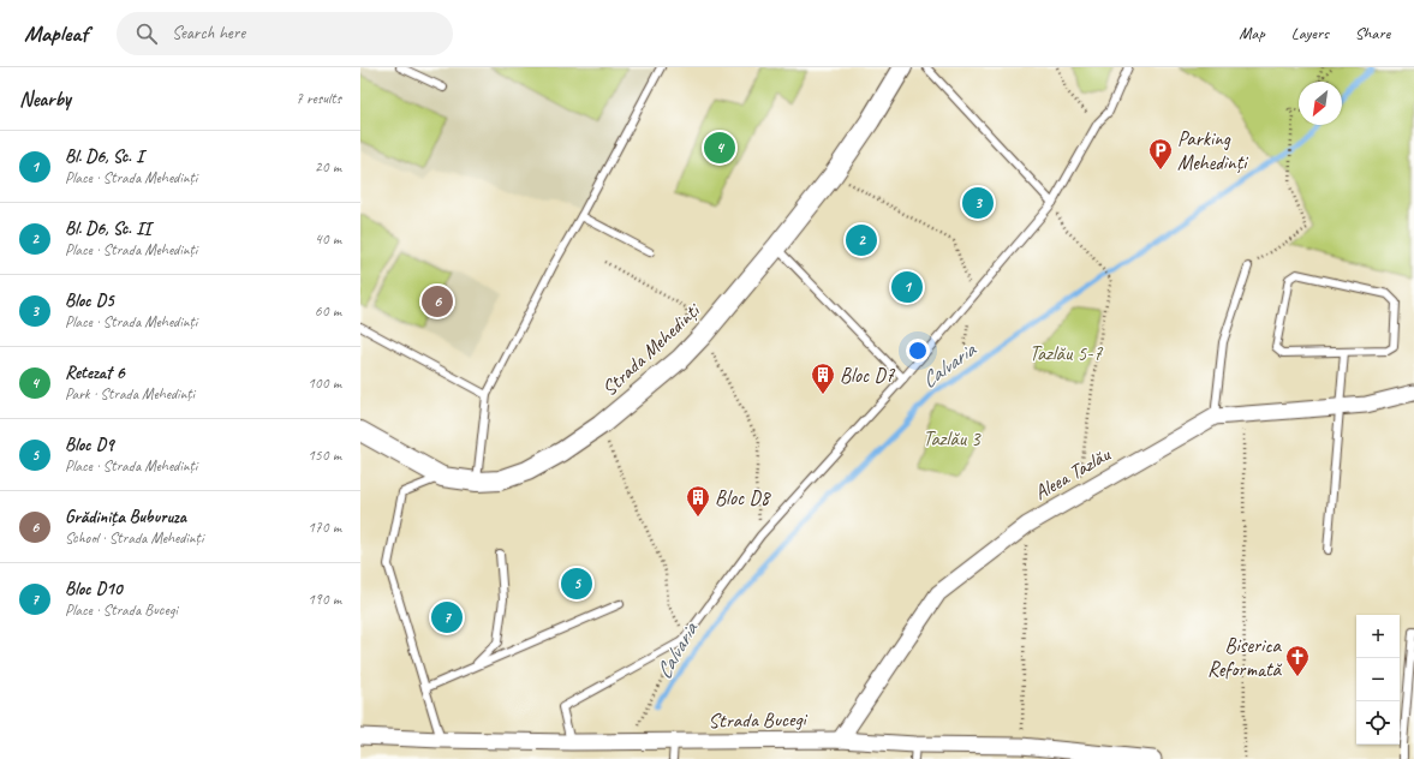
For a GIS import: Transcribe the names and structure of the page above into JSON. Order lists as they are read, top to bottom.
{
  "streets": {
    "street": ["Strada Mehedinți", "Aleea Tazlău", "Strada Bucegi"]
  },
  "crossings": [
    ["Aleea Tazlău", "Strada Bucegi"]
  ],
  "water": ["Calvaria"],
  "parks": ["Tazlău 5-7", "Tazlău 3"],
  "places": {
    "parking": ["Parking Mehedinți"],
    "building": ["Bloc D7", "Bloc D8"],
    "church": ["Biserica Reformată"]
  },
  "north": "bottom left",
  "page": {
    "header": "Mapleaf",
    "search": "Search here",
    "nav": ["Map", "Layers", "Share"],
    "heading": ["Nearby", "7 results"],
    "list": [
      {
        "mark": "1",
        "name": "Bl. D6, Sc. I",
        "note": "Place · Strada Mehedinți",
        "value": "20 m"
      },
      {
        "mark": "2",
        "name": "Bl. D6, Sc. II",
        "note": "Place · Strada Mehedinți",
        "value": "40 m"
      },
      {
        "mark": "3",
        "name": "Bloc D5",
        "note": "Place · Strada Mehedinți",
        "value": "60 m"
      },
      {
        "mark": "4",
        "name": "Retezat 6",
        "note": "Park · Strada Mehedinți",
        "value": "100 m"
      },
      {
        "mark": "5",
        "name": "Bloc D9",
        "note": "Place · Strada Mehedinți",
        "value": "150 m"
      },
      {
        "mark": "6",
        "name": "Grădinița Buburuza",
        "note": "School · Strada Mehedinți",
        "value": "170 m"
      },
      {
        "mark": "7",
        "name": "Bloc D10",
        "note": "Place · Strada Bucegi",
        "value": "190 m"
      }
    ],
    "pins": [
      "4",
      "3",
      "2",
      "1",
      "6",
      "5",
      "7"
    ],
    "map_buttons": ["+", "−"]
  }
}
